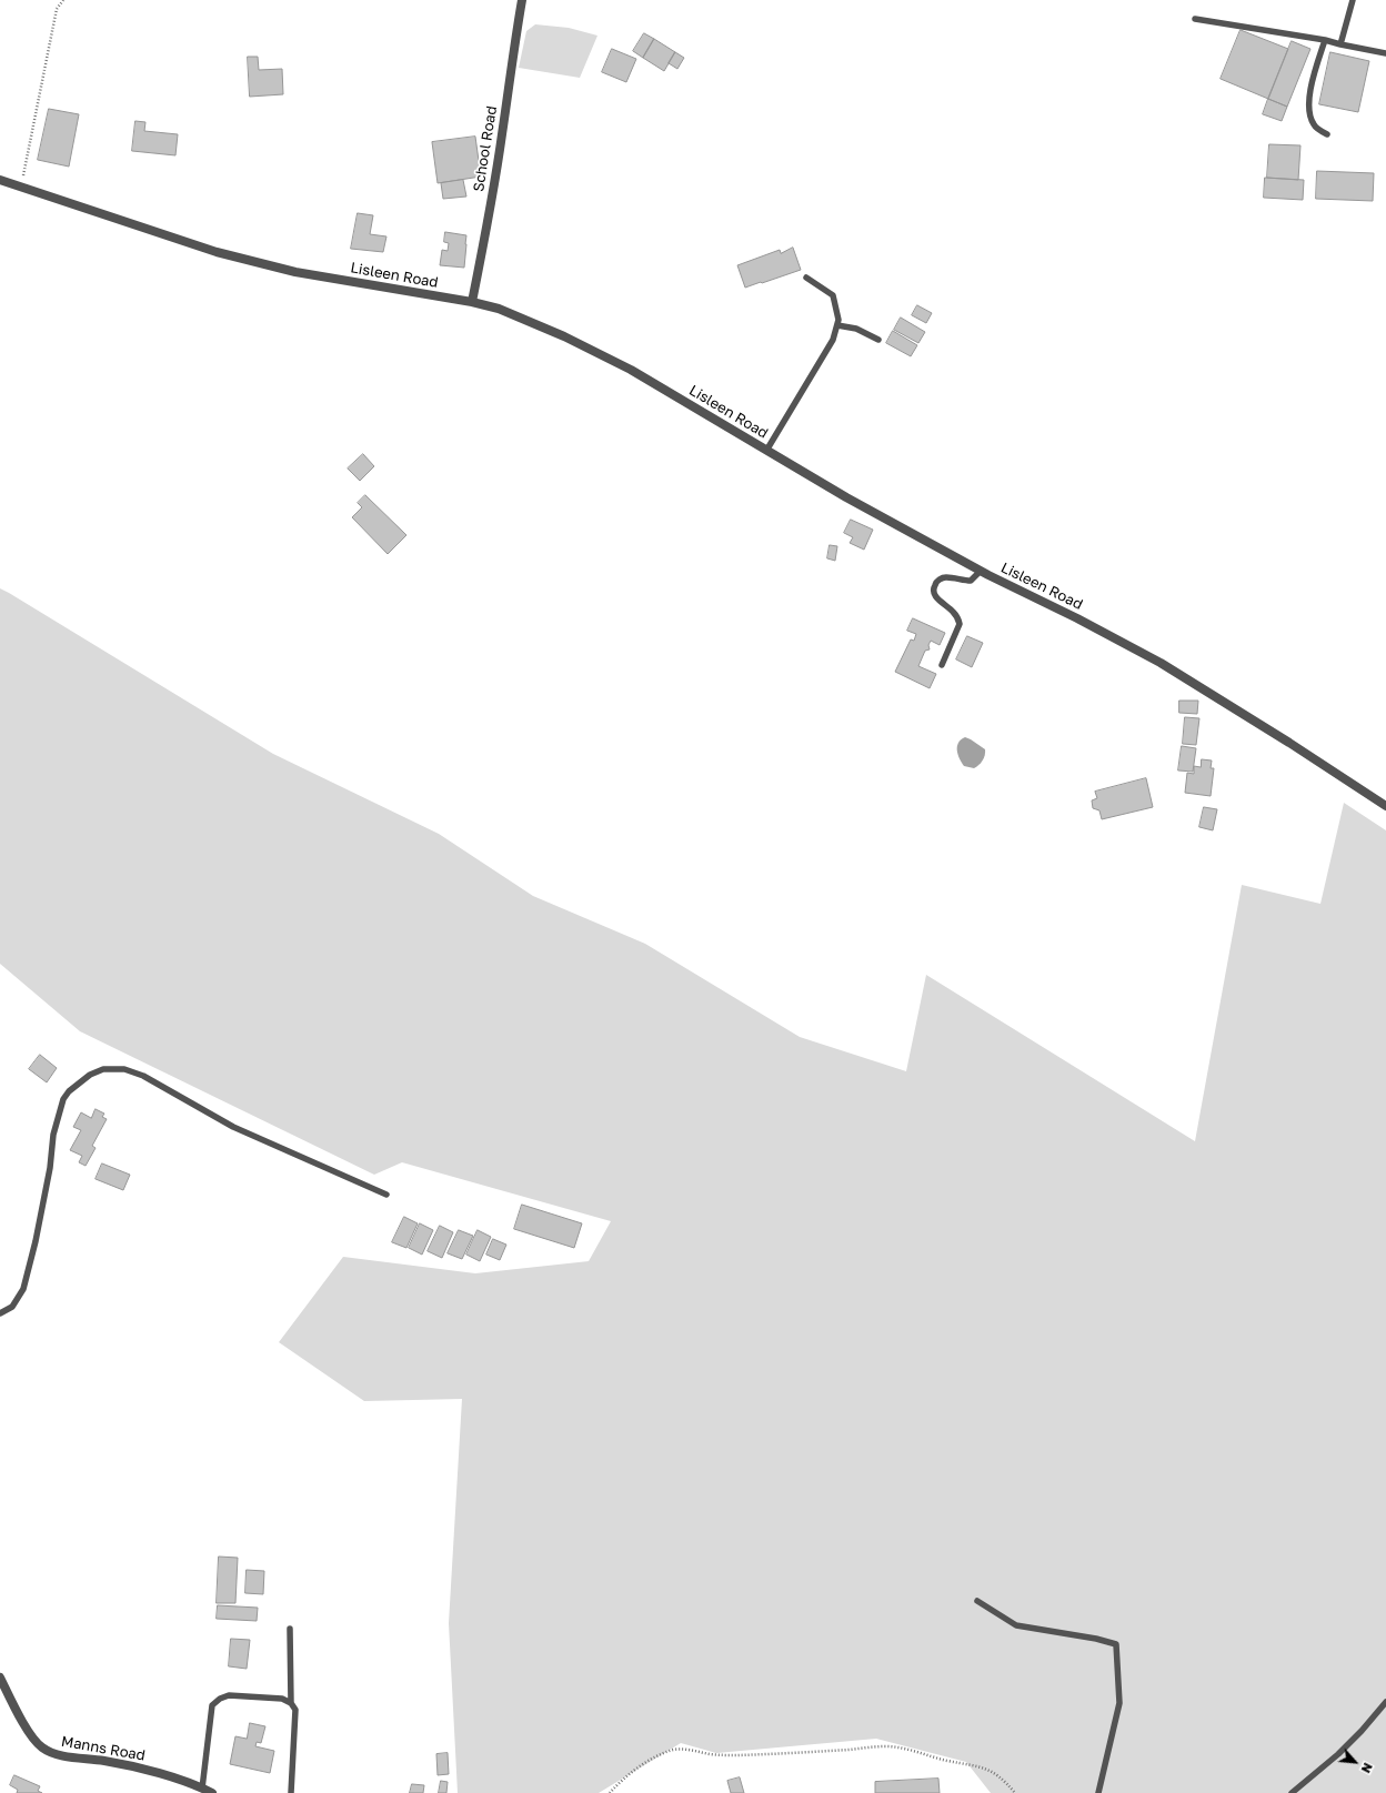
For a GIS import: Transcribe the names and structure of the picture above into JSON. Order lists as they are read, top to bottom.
{
  "streets": {
    "street": ["School Road", "Lisleen Road", "Manns Road"]
  },
  "crossings": [
    ["School Road", "Lisleen Road"]
  ],
  "north": "bottom right"
}
